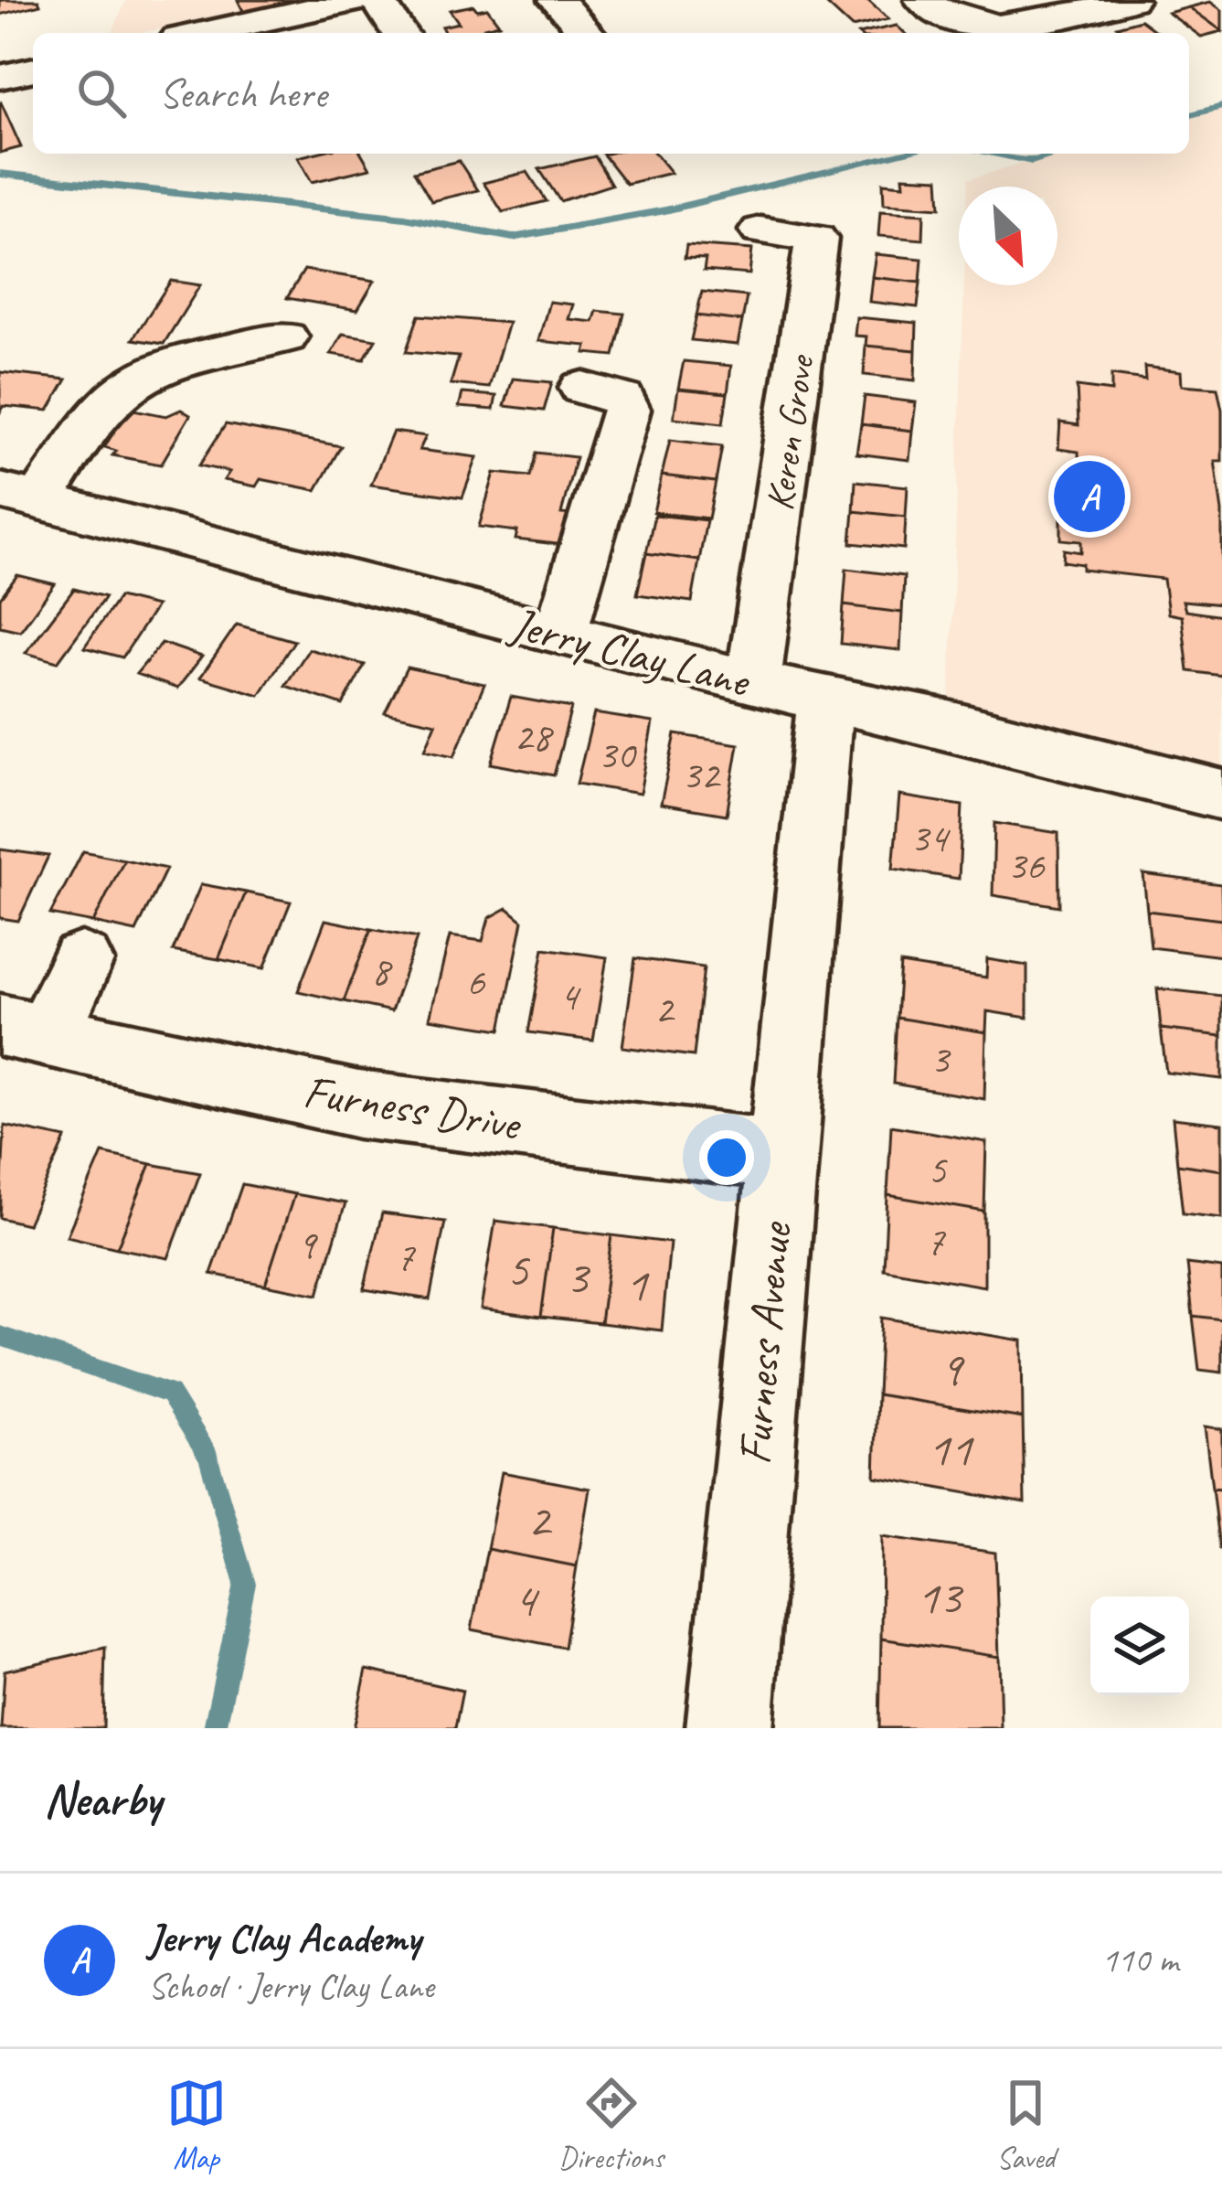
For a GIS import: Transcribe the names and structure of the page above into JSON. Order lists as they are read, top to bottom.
{
  "streets": {
    "street": [
      "Keren Grove",
      "Jerry Clay Lane",
      "Furness Drive",
      "Furness Avenue"
    ]
  },
  "crossings": [
    ["Keren Grove", "Jerry Clay Lane"],
    ["Jerry Clay Lane", "Furness Avenue"],
    ["Furness Drive", "Furness Avenue"]
  ],
  "house_numbers": [
    "28",
    "30",
    "32",
    "34",
    "36",
    "8",
    "6",
    "4",
    "2",
    "3",
    "5",
    "7",
    "9",
    "7",
    "5",
    "3",
    "1",
    "9",
    "11",
    "2",
    "13",
    "4"
  ],
  "north": "bottom right",
  "page": {
    "search": "Search here",
    "pins": "A",
    "heading": "Nearby",
    "list": [
      {
        "mark": "A",
        "name": "Jerry Clay Academy",
        "note": "School · Jerry Clay Lane",
        "value": "110 m"
      }
    ],
    "nav": ["Map", "Directions", "Saved"]
  }
}
